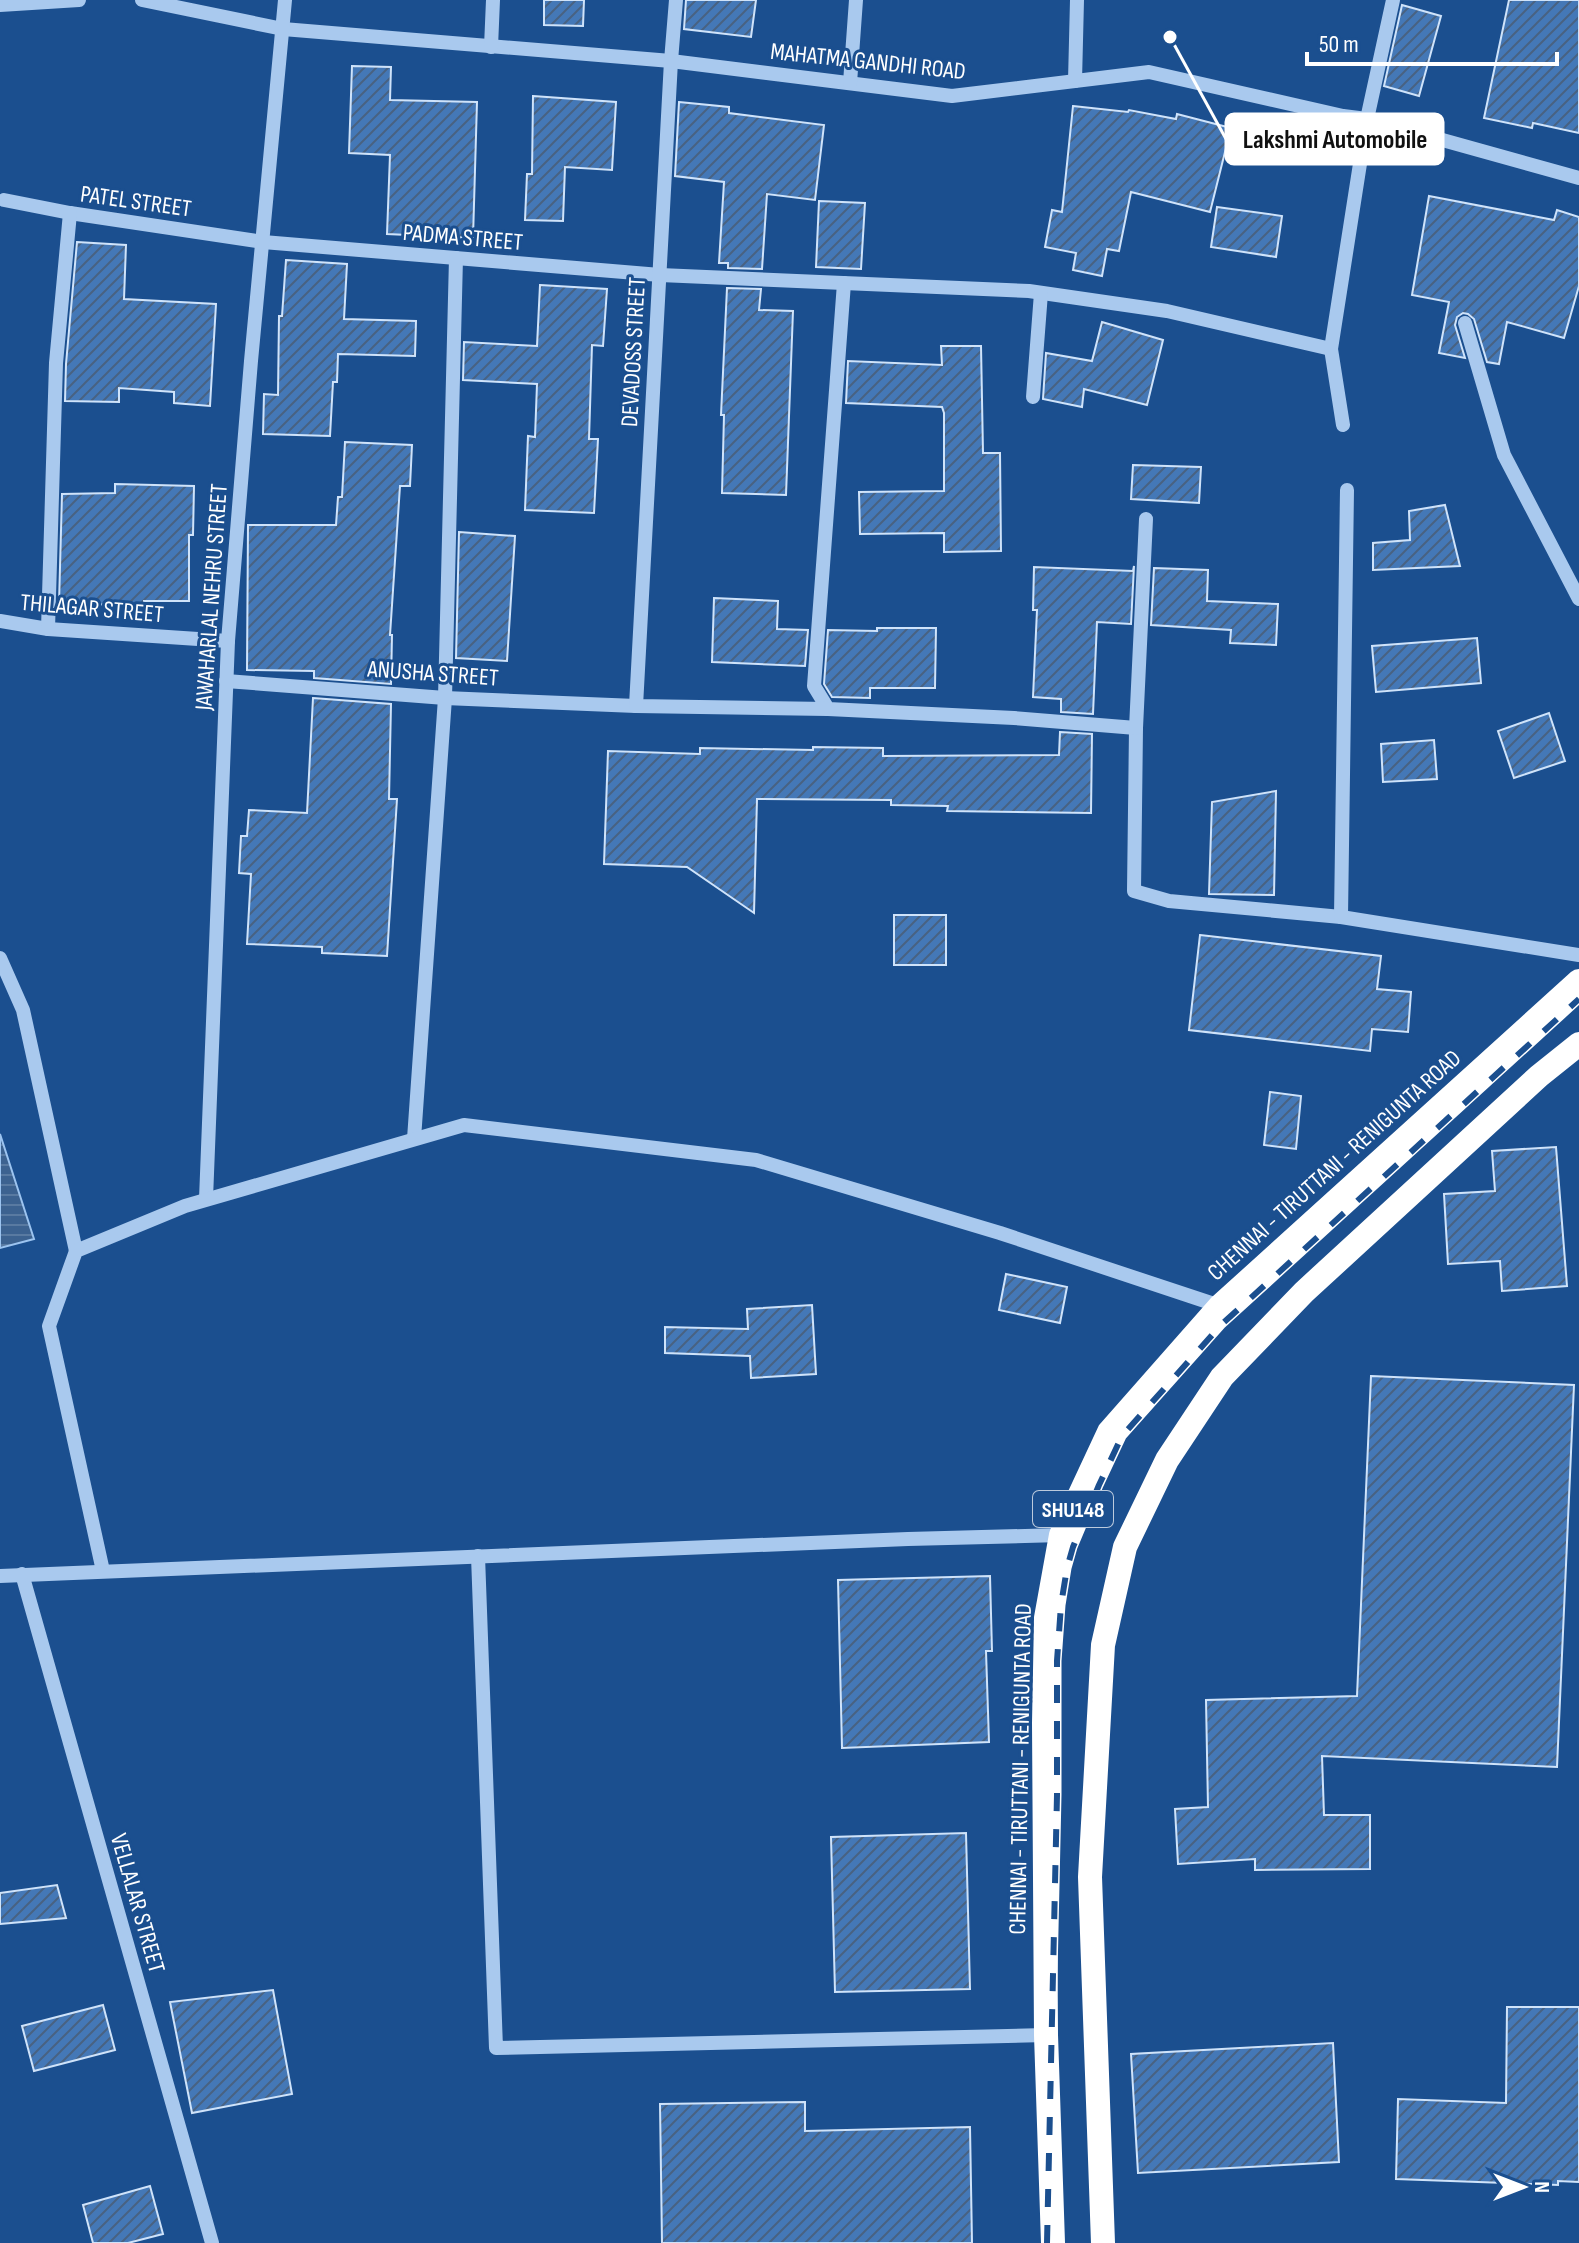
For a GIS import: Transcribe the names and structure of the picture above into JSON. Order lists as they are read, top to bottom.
{
  "streets": {
    "highway": ["CHENNAI - TIRUTTANI - RENIGUNTA ROAD", "SHU148"],
    "street": [
      "MAHATMA GANDHI ROAD",
      "PATEL STREET",
      "PADMA STREET",
      "DEVADOSS STREET",
      "JAWAHARLAL NEHRU STREET",
      "THILAGAR STREET",
      "ANUSHA STREET",
      "VELLALAR STREET"
    ]
  },
  "crossings": [
    ["MAHATMA GANDHI ROAD", "DEVADOSS STREET"],
    ["MAHATMA GANDHI ROAD", "JAWAHARLAL NEHRU STREET"],
    ["PATEL STREET", "PADMA STREET"],
    ["PATEL STREET", "JAWAHARLAL NEHRU STREET"],
    ["PADMA STREET", "DEVADOSS STREET"],
    ["PADMA STREET", "JAWAHARLAL NEHRU STREET"],
    ["DEVADOSS STREET", "ANUSHA STREET"],
    ["JAWAHARLAL NEHRU STREET", "THILAGAR STREET"],
    ["JAWAHARLAL NEHRU STREET", "ANUSHA STREET"]
  ],
  "places": ["Lakshmi Automobile"],
  "scale_bar": "50 m",
  "north": "right"
}
